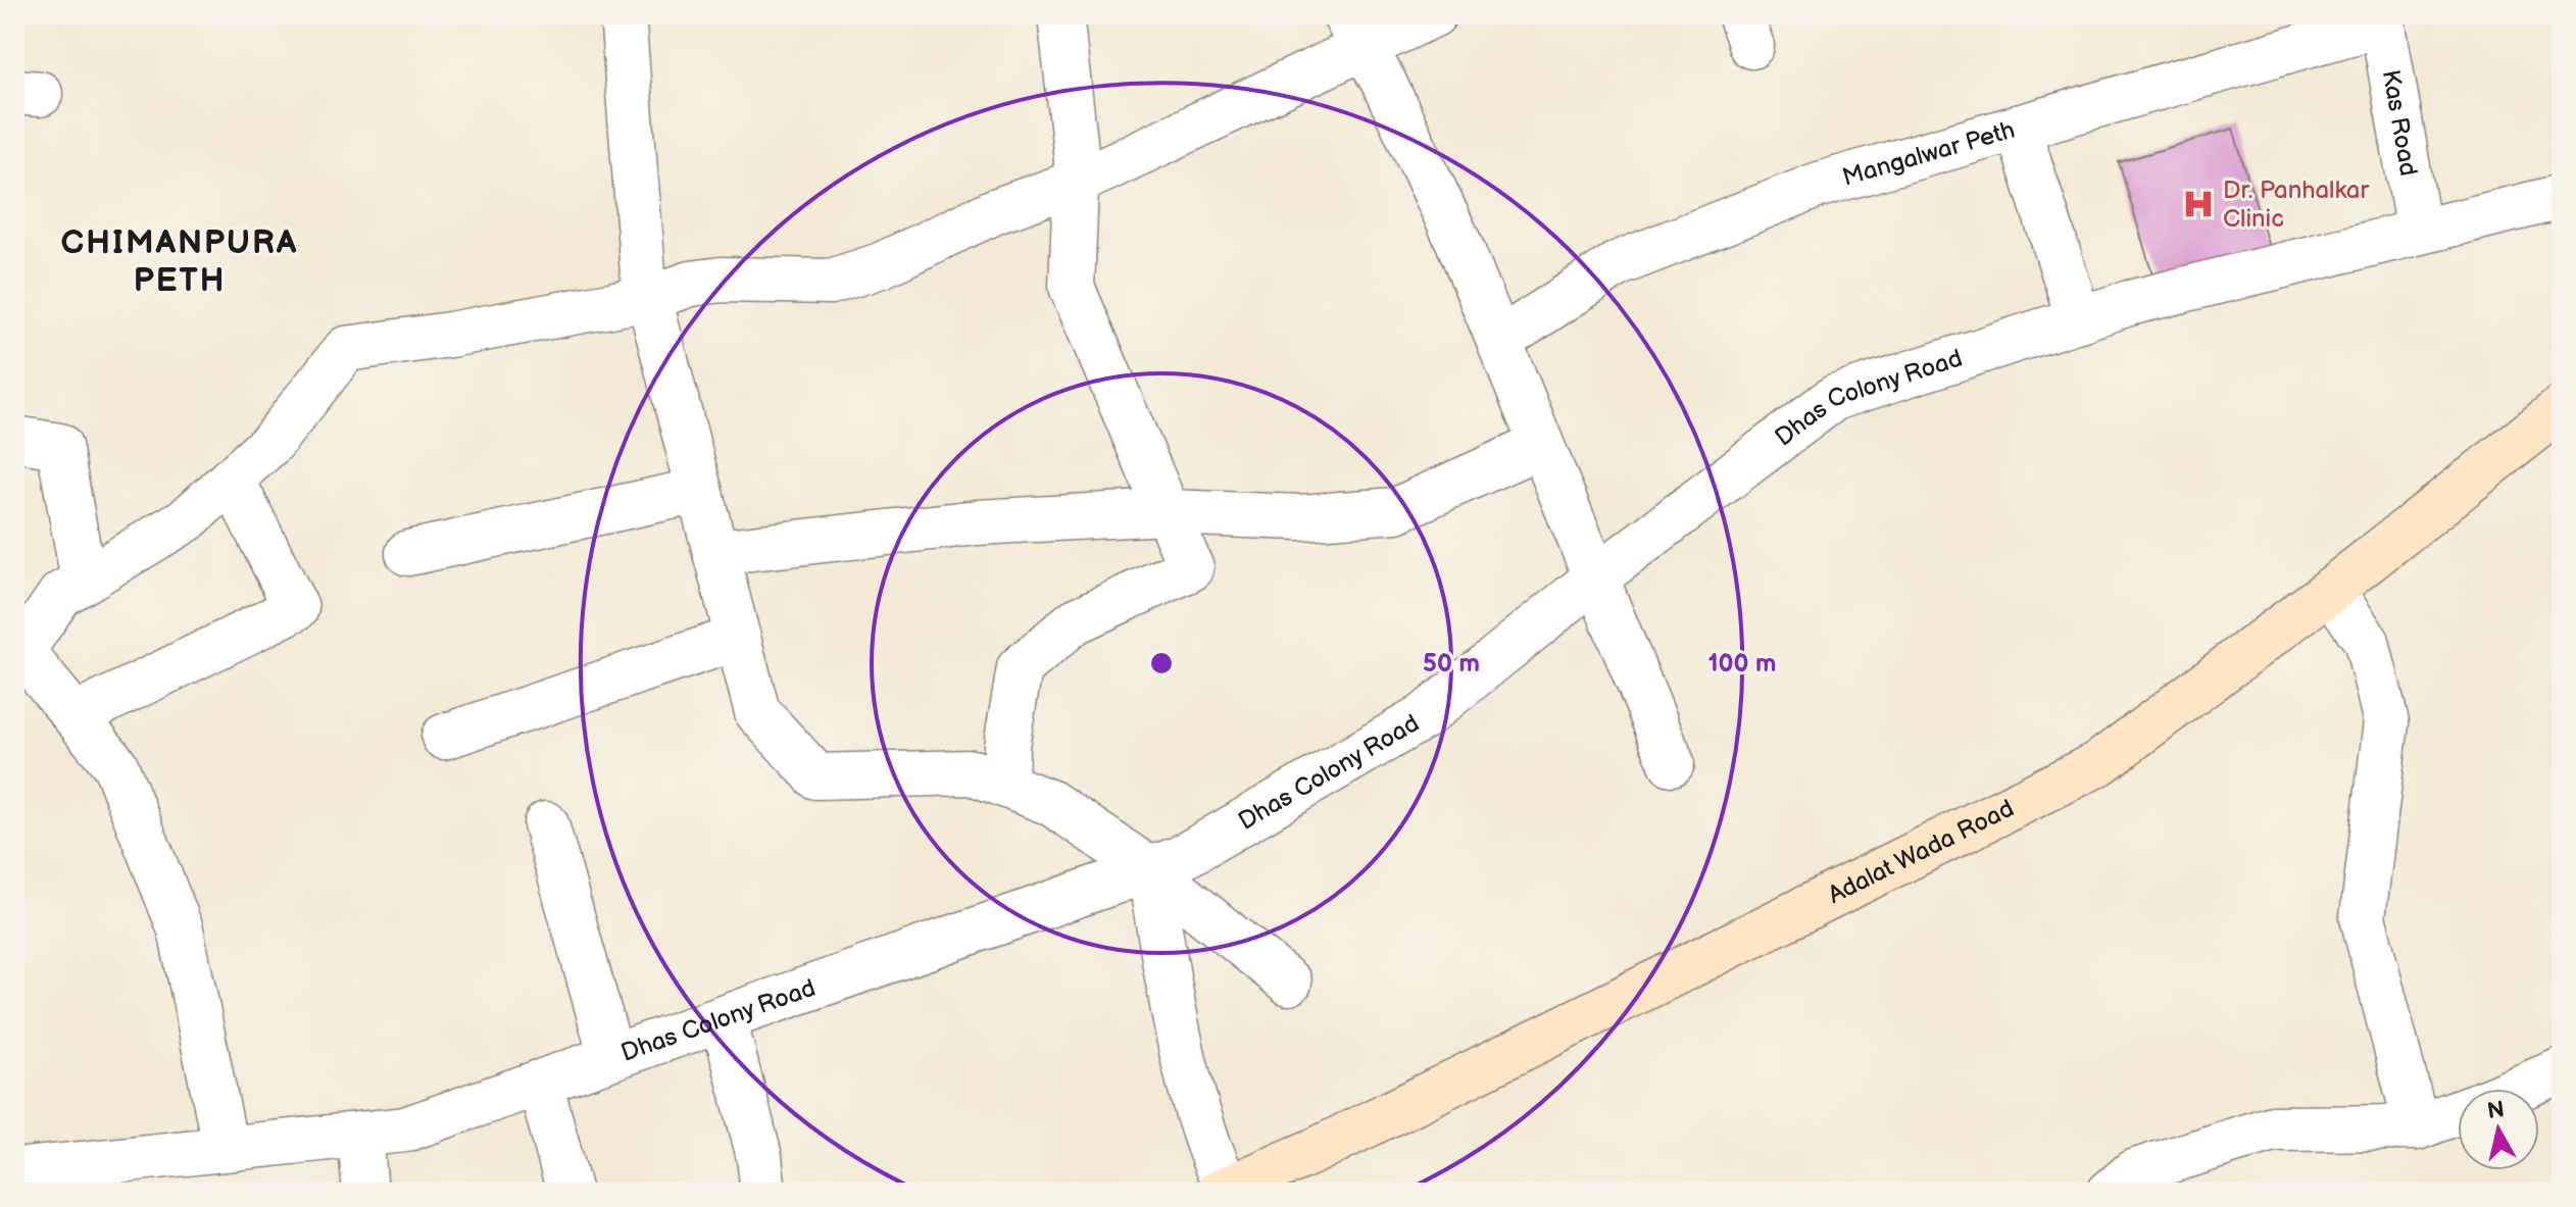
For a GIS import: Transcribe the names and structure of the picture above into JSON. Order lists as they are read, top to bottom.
{
  "streets": {
    "main road": ["Adalat Wada Road"],
    "street": ["Kas Road", "Mangalwar Peth", "Dhas Colony Road"]
  },
  "crossings": [
    ["Kas Road", "Mangalwar Peth"],
    ["Kas Road", "Dhas Colony Road"]
  ],
  "districts": ["CHIMANPURA PETH"],
  "places": {
    "hospital": ["Dr. Panhalkar Clinic"]
  },
  "north": "top",
  "rings": ["50 m", "100 m"]
}
